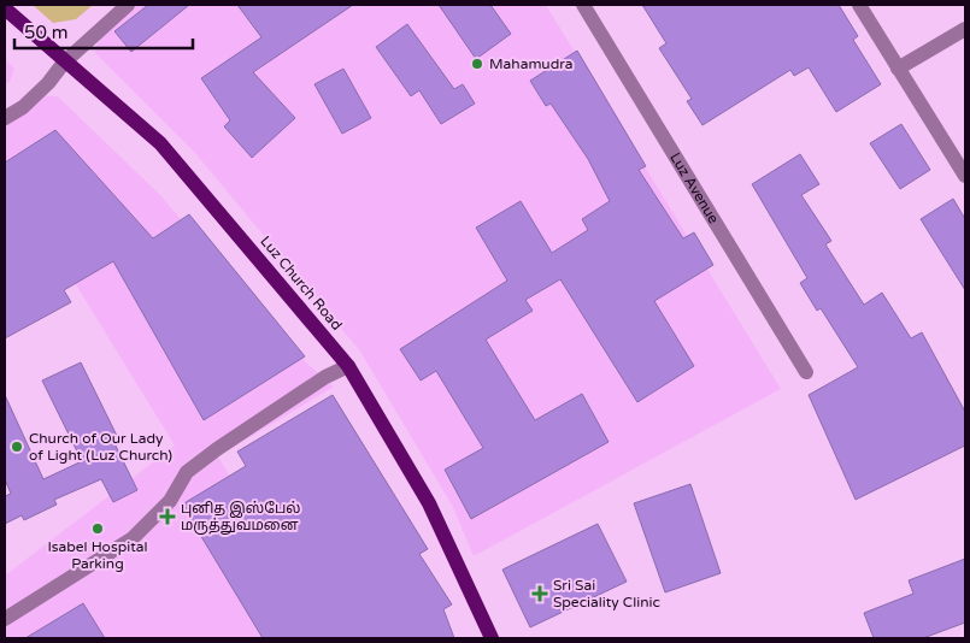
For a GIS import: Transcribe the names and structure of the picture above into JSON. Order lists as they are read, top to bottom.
{
  "streets": {
    "main road": ["Luz Church Road"],
    "street": ["Luz Avenue"]
  },
  "places": {
    "other": ["Mahamudra", "Church of Our Lady of Light (Luz Church)", "Isabel Hospital Parking"],
    "health": ["புனித இஸ்பேல் மருத்துவமனை", "Sri Sai Speciality Clinic"]
  },
  "scale_bar": "50 m"
}
